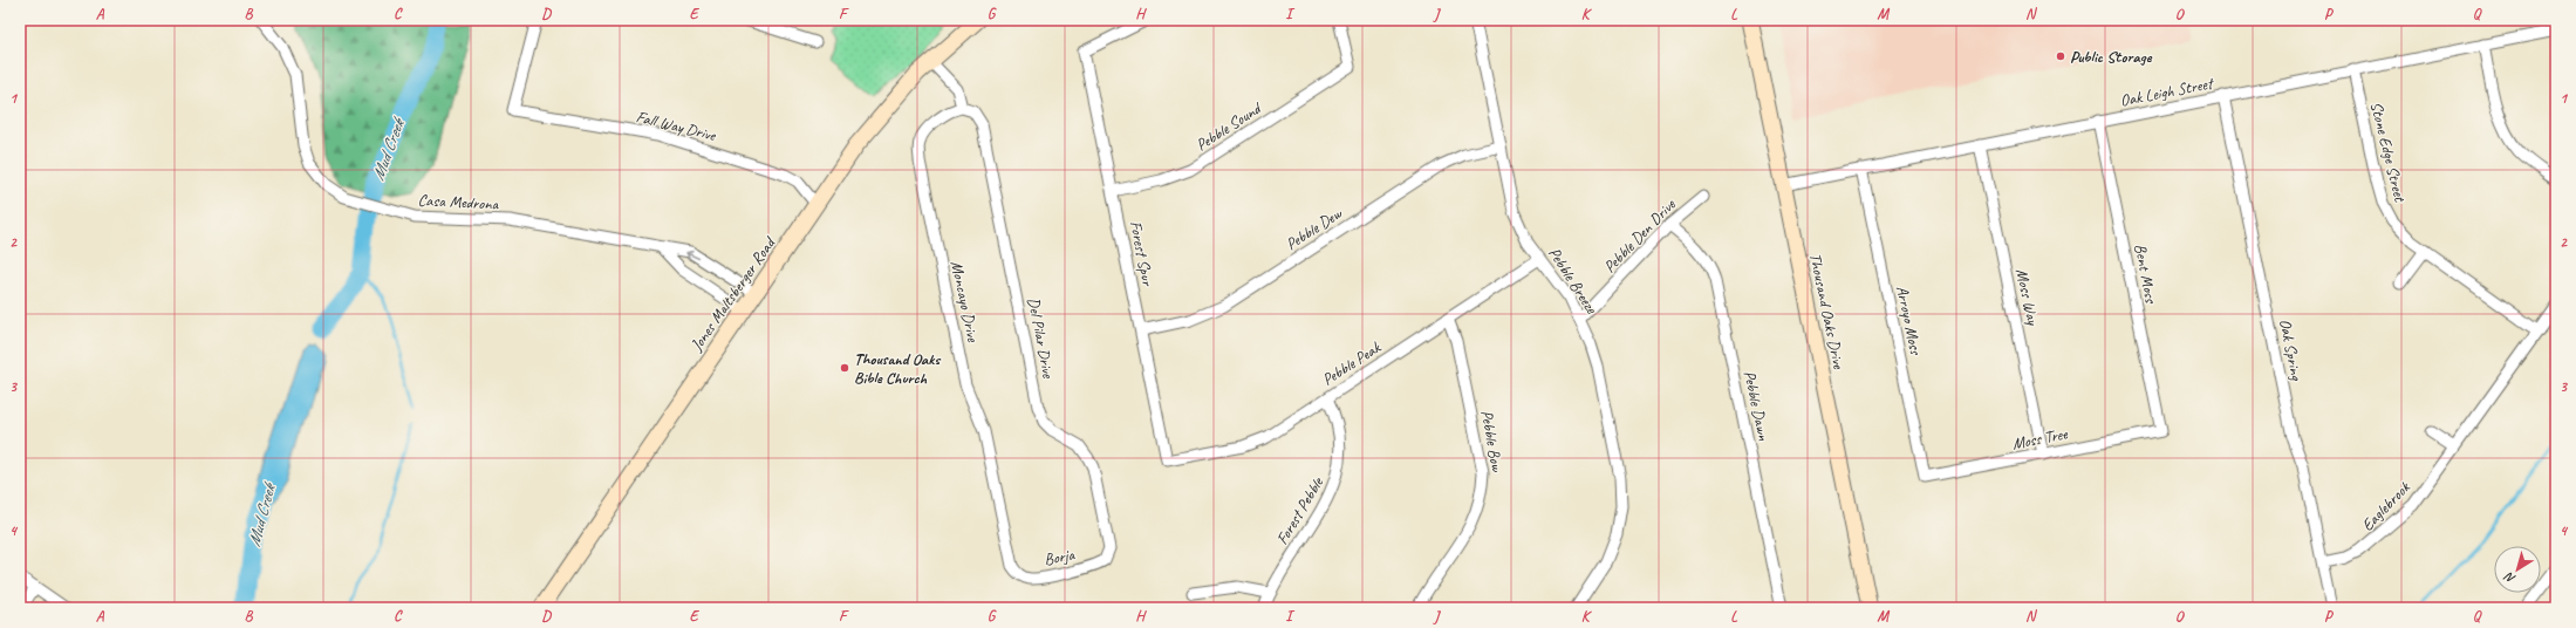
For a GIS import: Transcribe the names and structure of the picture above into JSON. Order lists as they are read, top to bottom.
{
  "streets": {
    "main road": ["Jones Maltsberger Road", "Thousand Oaks Drive"],
    "street": [
      "Oak Leigh Street",
      "Fall Way Drive",
      "Pebble Sound",
      "Stone Edge Street",
      "Casa Medrona",
      "Pebble Dew",
      "Pebble Den Drive",
      "Forest Spur",
      "Bent Moss",
      "Pebble Breeze",
      "Moss Way",
      "Moncayo Drive",
      "Arroyo Moss",
      "Del Pilar Drive",
      "Oak Spring",
      "Pebble Peak",
      "Pebble Dawn",
      "Moss Tree",
      "Pebble Bow",
      "Eaglebrook",
      "Forest Pebble",
      "Borja"
    ]
  },
  "crossings": [
    ["Oak Leigh Street", "Stone Edge Street"],
    ["Oak Leigh Street", "Bent Moss"],
    ["Oak Leigh Street", "Moss Way"],
    ["Oak Leigh Street", "Thousand Oaks Drive"],
    ["Oak Leigh Street", "Arroyo Moss"],
    ["Oak Leigh Street", "Oak Spring"],
    ["Fall Way Drive", "Jones Maltsberger Road"],
    ["Pebble Sound", "Forest Spur"],
    ["Stone Edge Street", "Eaglebrook"],
    ["Casa Medrona", "Jones Maltsberger Road"],
    ["Pebble Dew", "Forest Spur"],
    ["Pebble Dew", "Pebble Breeze"],
    ["Pebble Den Drive", "Pebble Breeze"],
    ["Pebble Den Drive", "Pebble Dawn"],
    ["Forest Spur", "Pebble Peak"],
    ["Bent Moss", "Moss Tree"],
    ["Pebble Breeze", "Pebble Peak"],
    ["Moss Way", "Moss Tree"],
    ["Moncayo Drive", "Del Pilar Drive"],
    ["Moncayo Drive", "Borja"],
    ["Arroyo Moss", "Moss Tree"],
    ["Del Pilar Drive", "Borja"],
    ["Oak Spring", "Eaglebrook"],
    ["Pebble Peak", "Pebble Bow"],
    ["Pebble Peak", "Forest Pebble"]
  ],
  "water": ["Mud Creek"],
  "places": ["Public Storage", "Thousand Oaks Bible Church"],
  "north": "bottom left",
  "grid": {
    "columns": [
      "A",
      "B",
      "C",
      "D",
      "E",
      "F",
      "G",
      "H",
      "I",
      "J",
      "K",
      "L",
      "M",
      "N",
      "O",
      "P",
      "Q"
    ],
    "rows": [
      "1",
      "2",
      "3",
      "4"
    ]
  }
}
